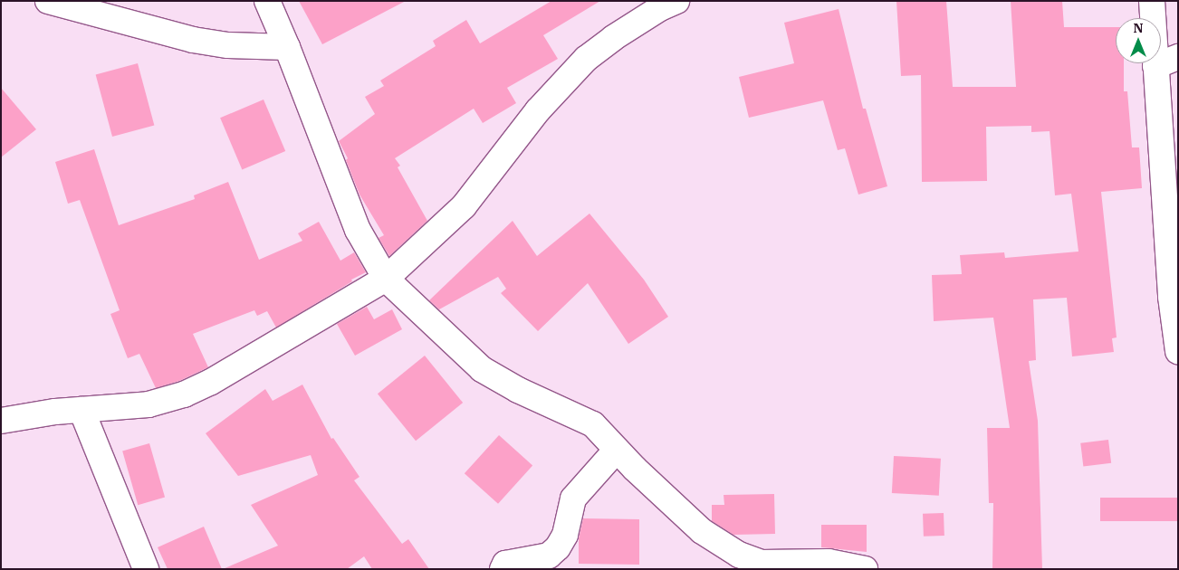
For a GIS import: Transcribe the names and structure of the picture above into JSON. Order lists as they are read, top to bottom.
{
  "north": "top"
}
